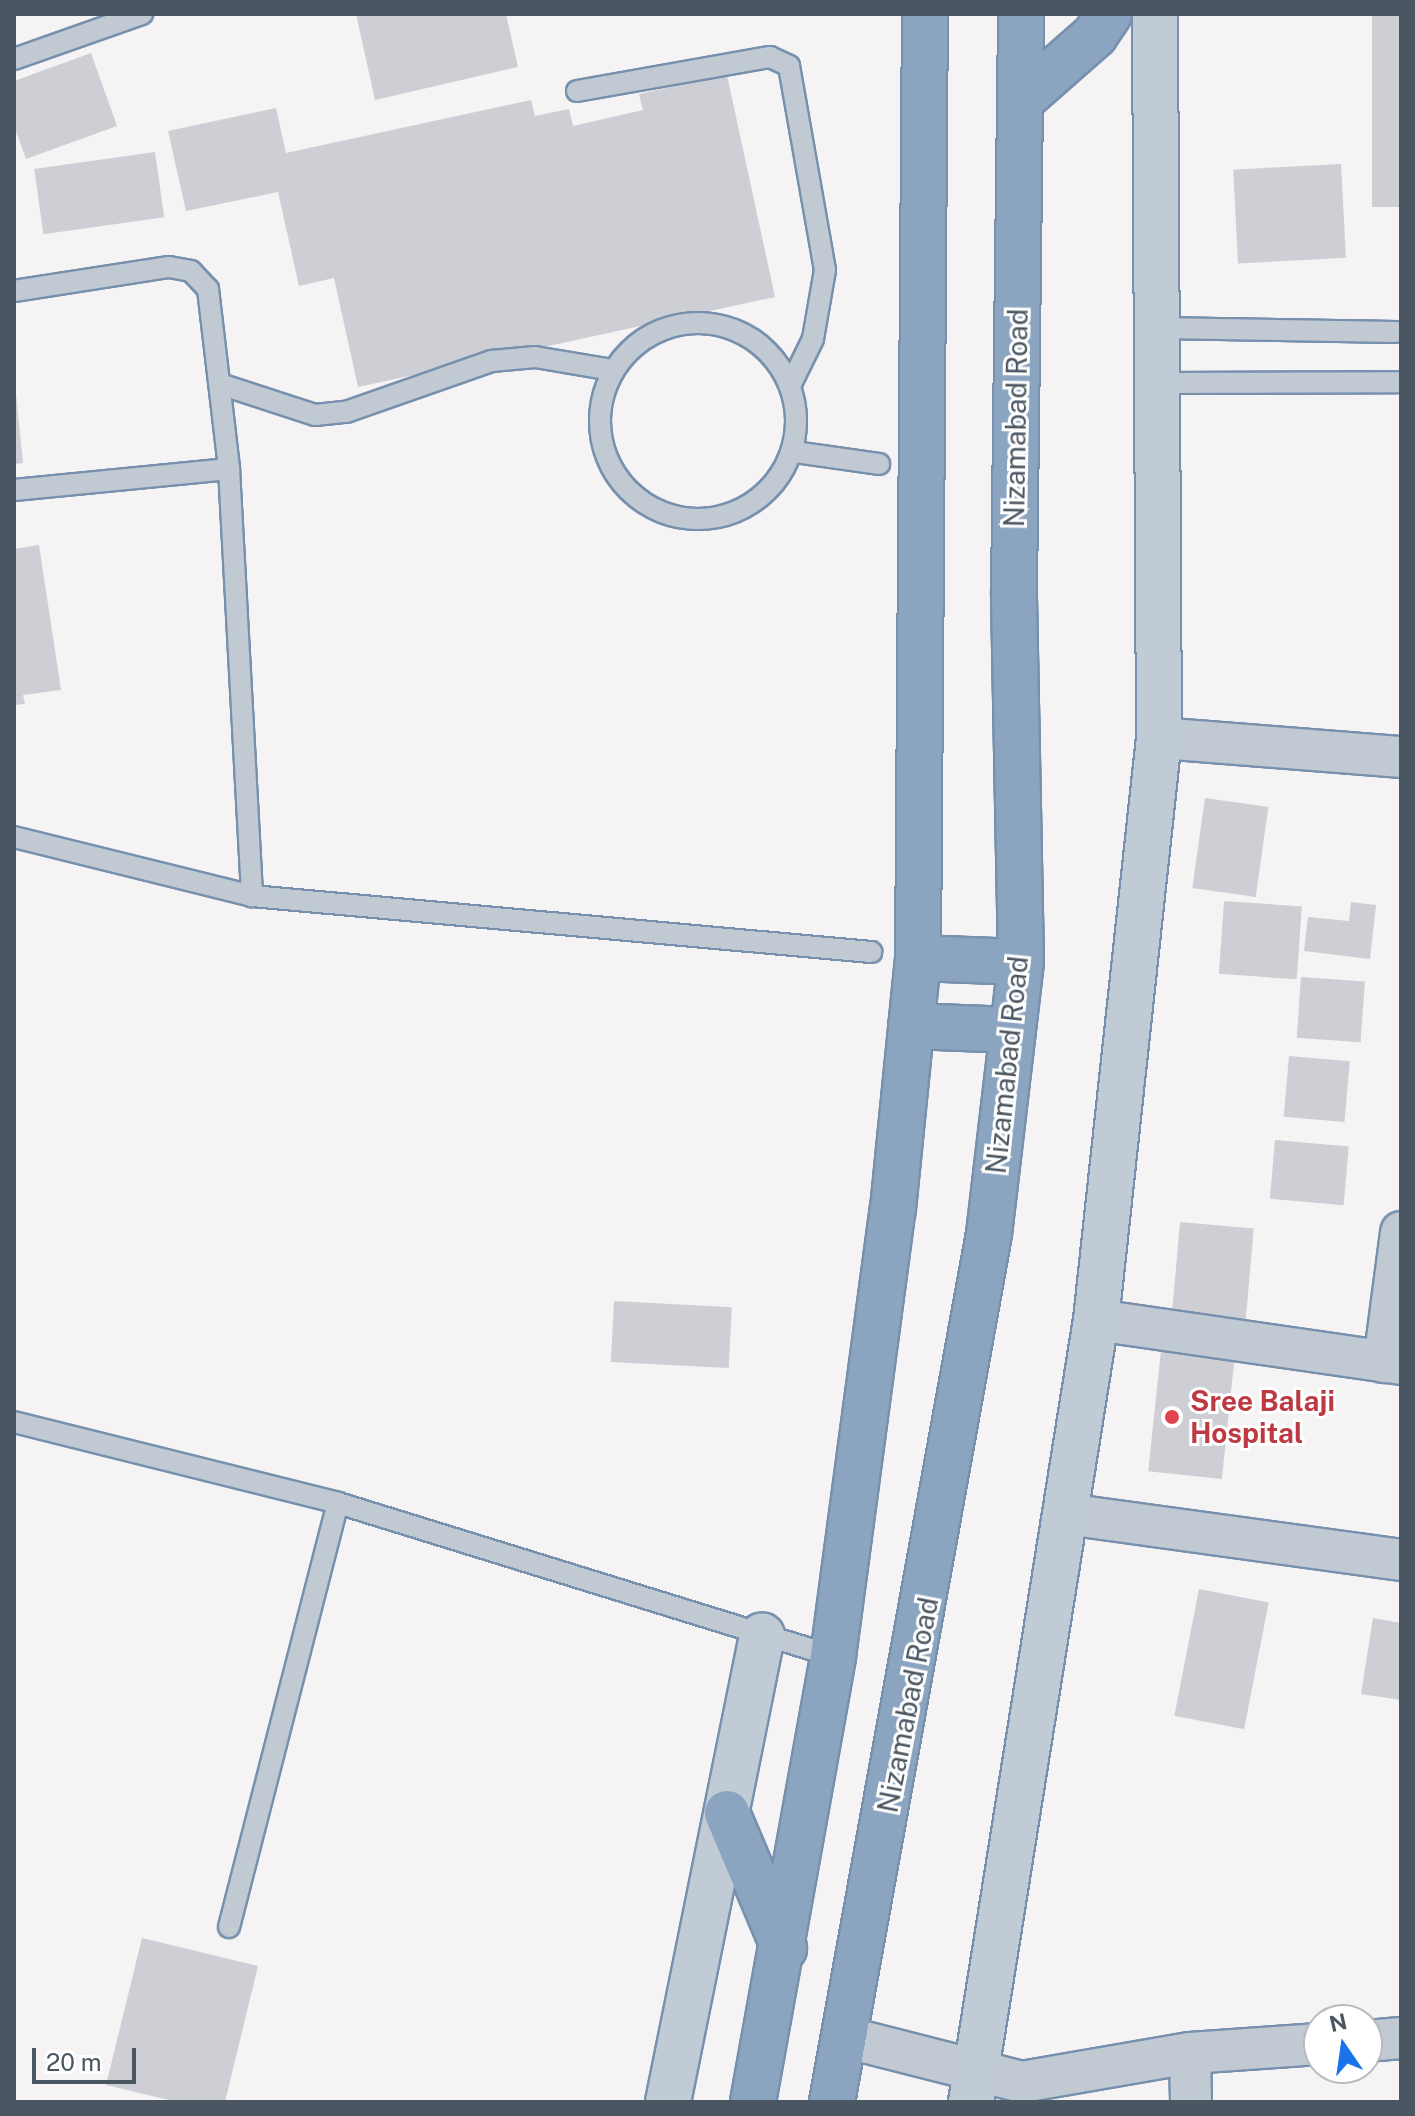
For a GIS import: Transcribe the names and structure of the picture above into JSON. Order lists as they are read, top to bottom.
{
  "streets": {
    "highway": ["Nizamabad Road"]
  },
  "places": ["Sree Balaji Hospital"],
  "scale_bar": "20 m",
  "north": "top"
}
